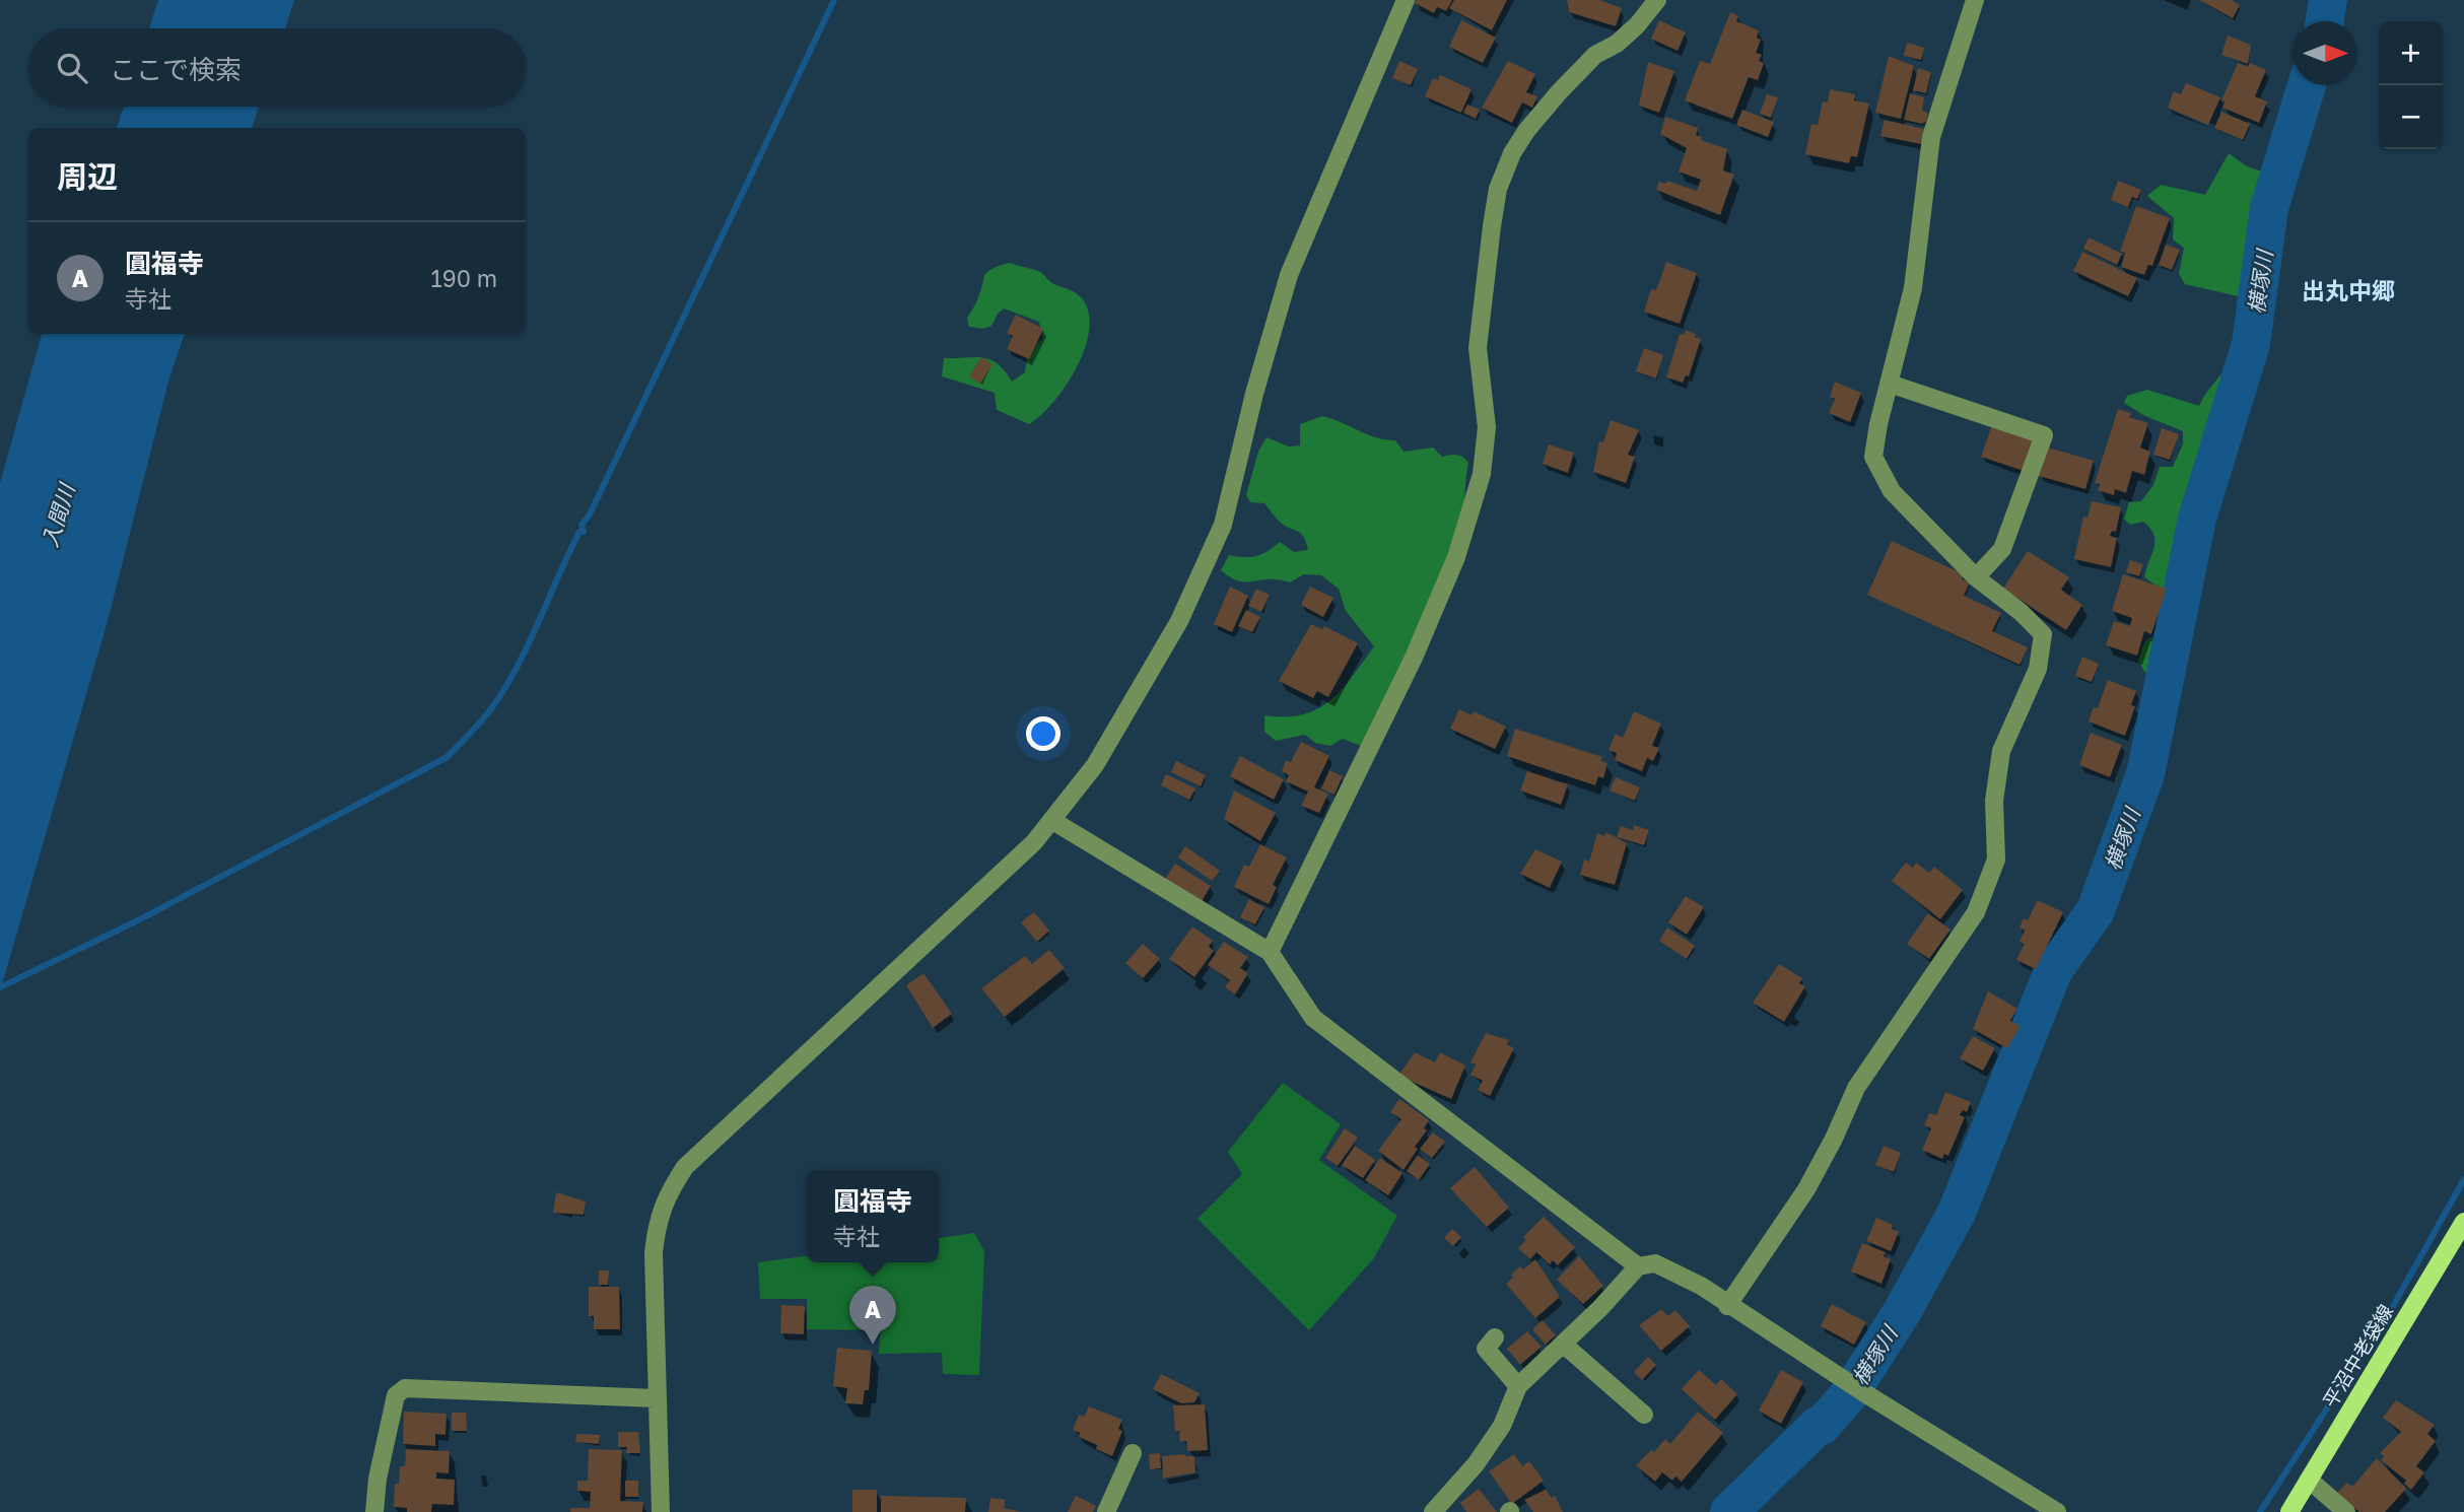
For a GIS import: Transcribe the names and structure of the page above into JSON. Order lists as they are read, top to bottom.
{
  "streets": {
    "main road": ["平沼中老袋線"]
  },
  "districts": ["出丸中郷"],
  "water": ["横塚川", "入間川"],
  "north": "right",
  "page": {
    "map_buttons": ["+", "−"],
    "search": "ここで検索",
    "heading": "周辺",
    "list": [
      {
        "mark": "A",
        "name": "圓福寺",
        "note": "寺社",
        "value": "190 m"
      }
    ],
    "popup": ["圓福寺", "寺社"],
    "pins": "A"
  }
}
